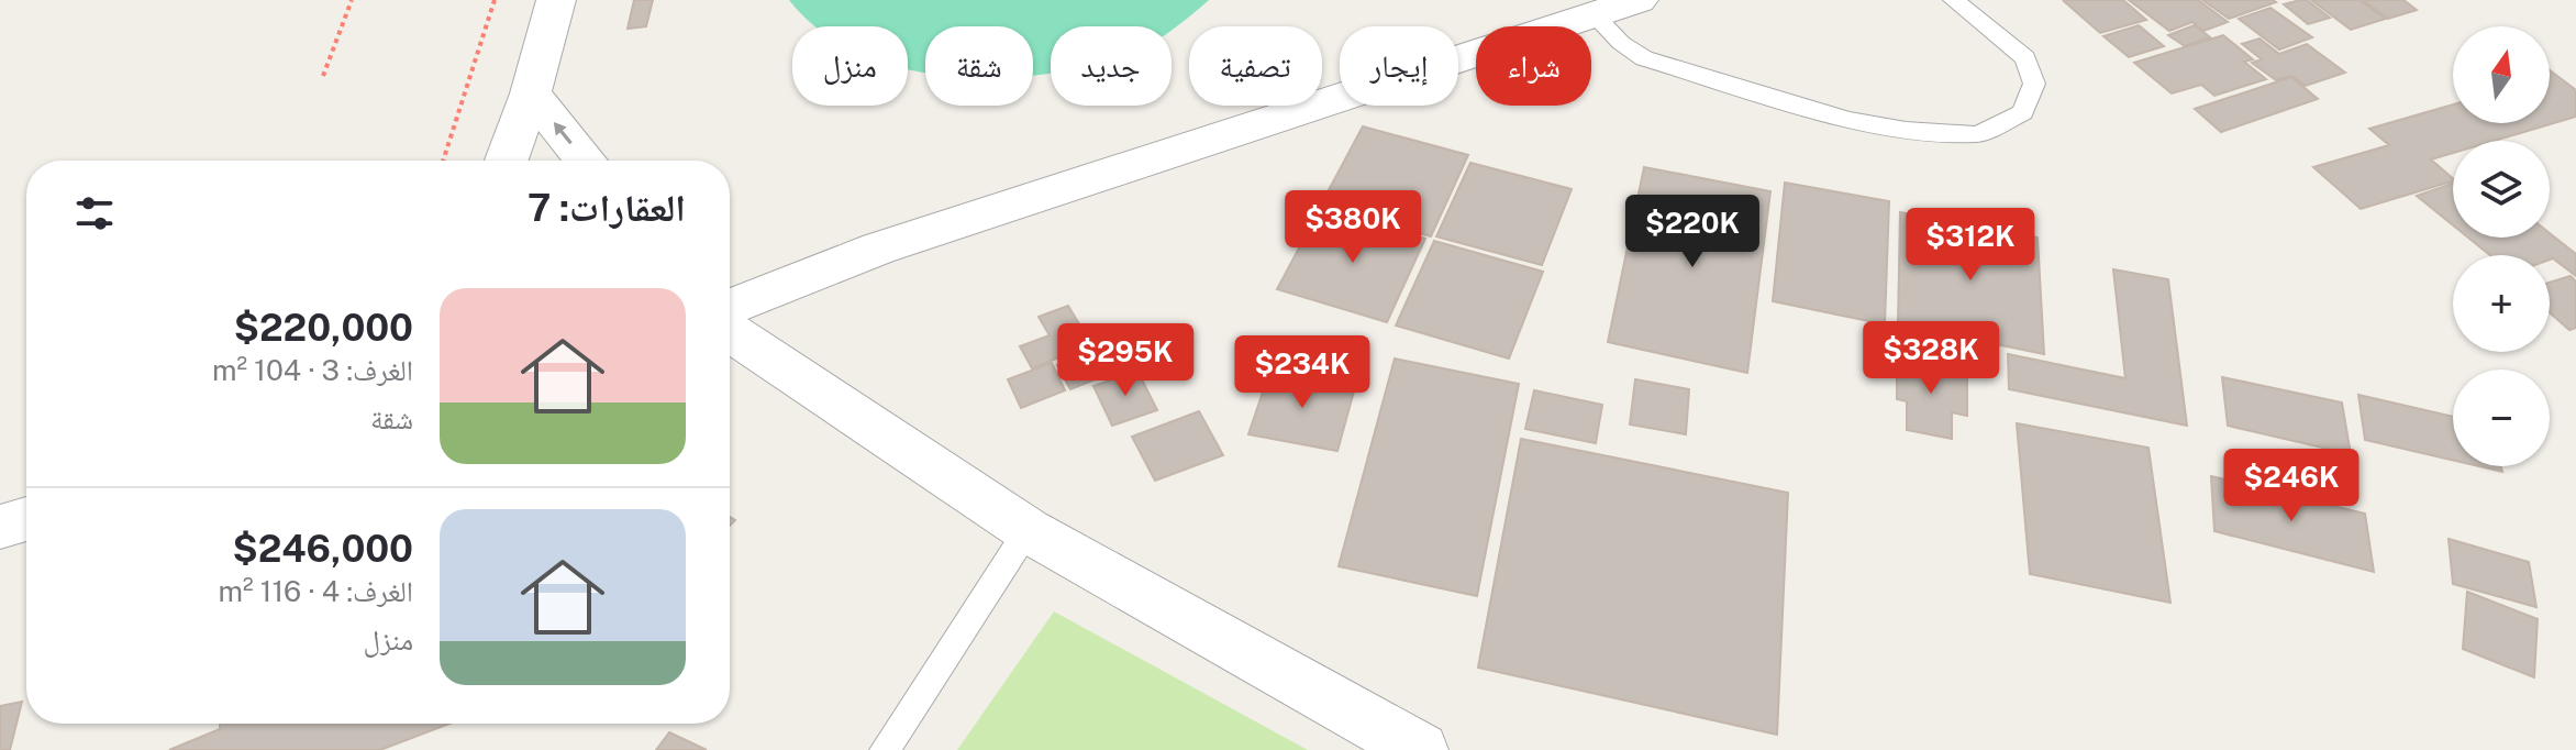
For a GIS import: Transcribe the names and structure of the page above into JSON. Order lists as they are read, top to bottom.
{
  "north": "top",
  "page": {
    "map_buttons": ["+", "−"],
    "chip": [
      "شراء",
      "إيجار",
      "تصفية",
      "جديد",
      "شقة",
      "منزل"
    ],
    "heading": "العقارات: 7",
    "price": [
      "$380K",
      "$220K",
      "$312K",
      "$328K",
      "$295K",
      "$234K",
      "$246K"
    ],
    "list": [
      {
        "name": "$220,000",
        "note": "الغرف: 3 · 104 m² · شقة"
      },
      {
        "name": "$246,000",
        "note": "الغرف: 4 · 116 m² · منزل"
      }
    ]
  }
}
